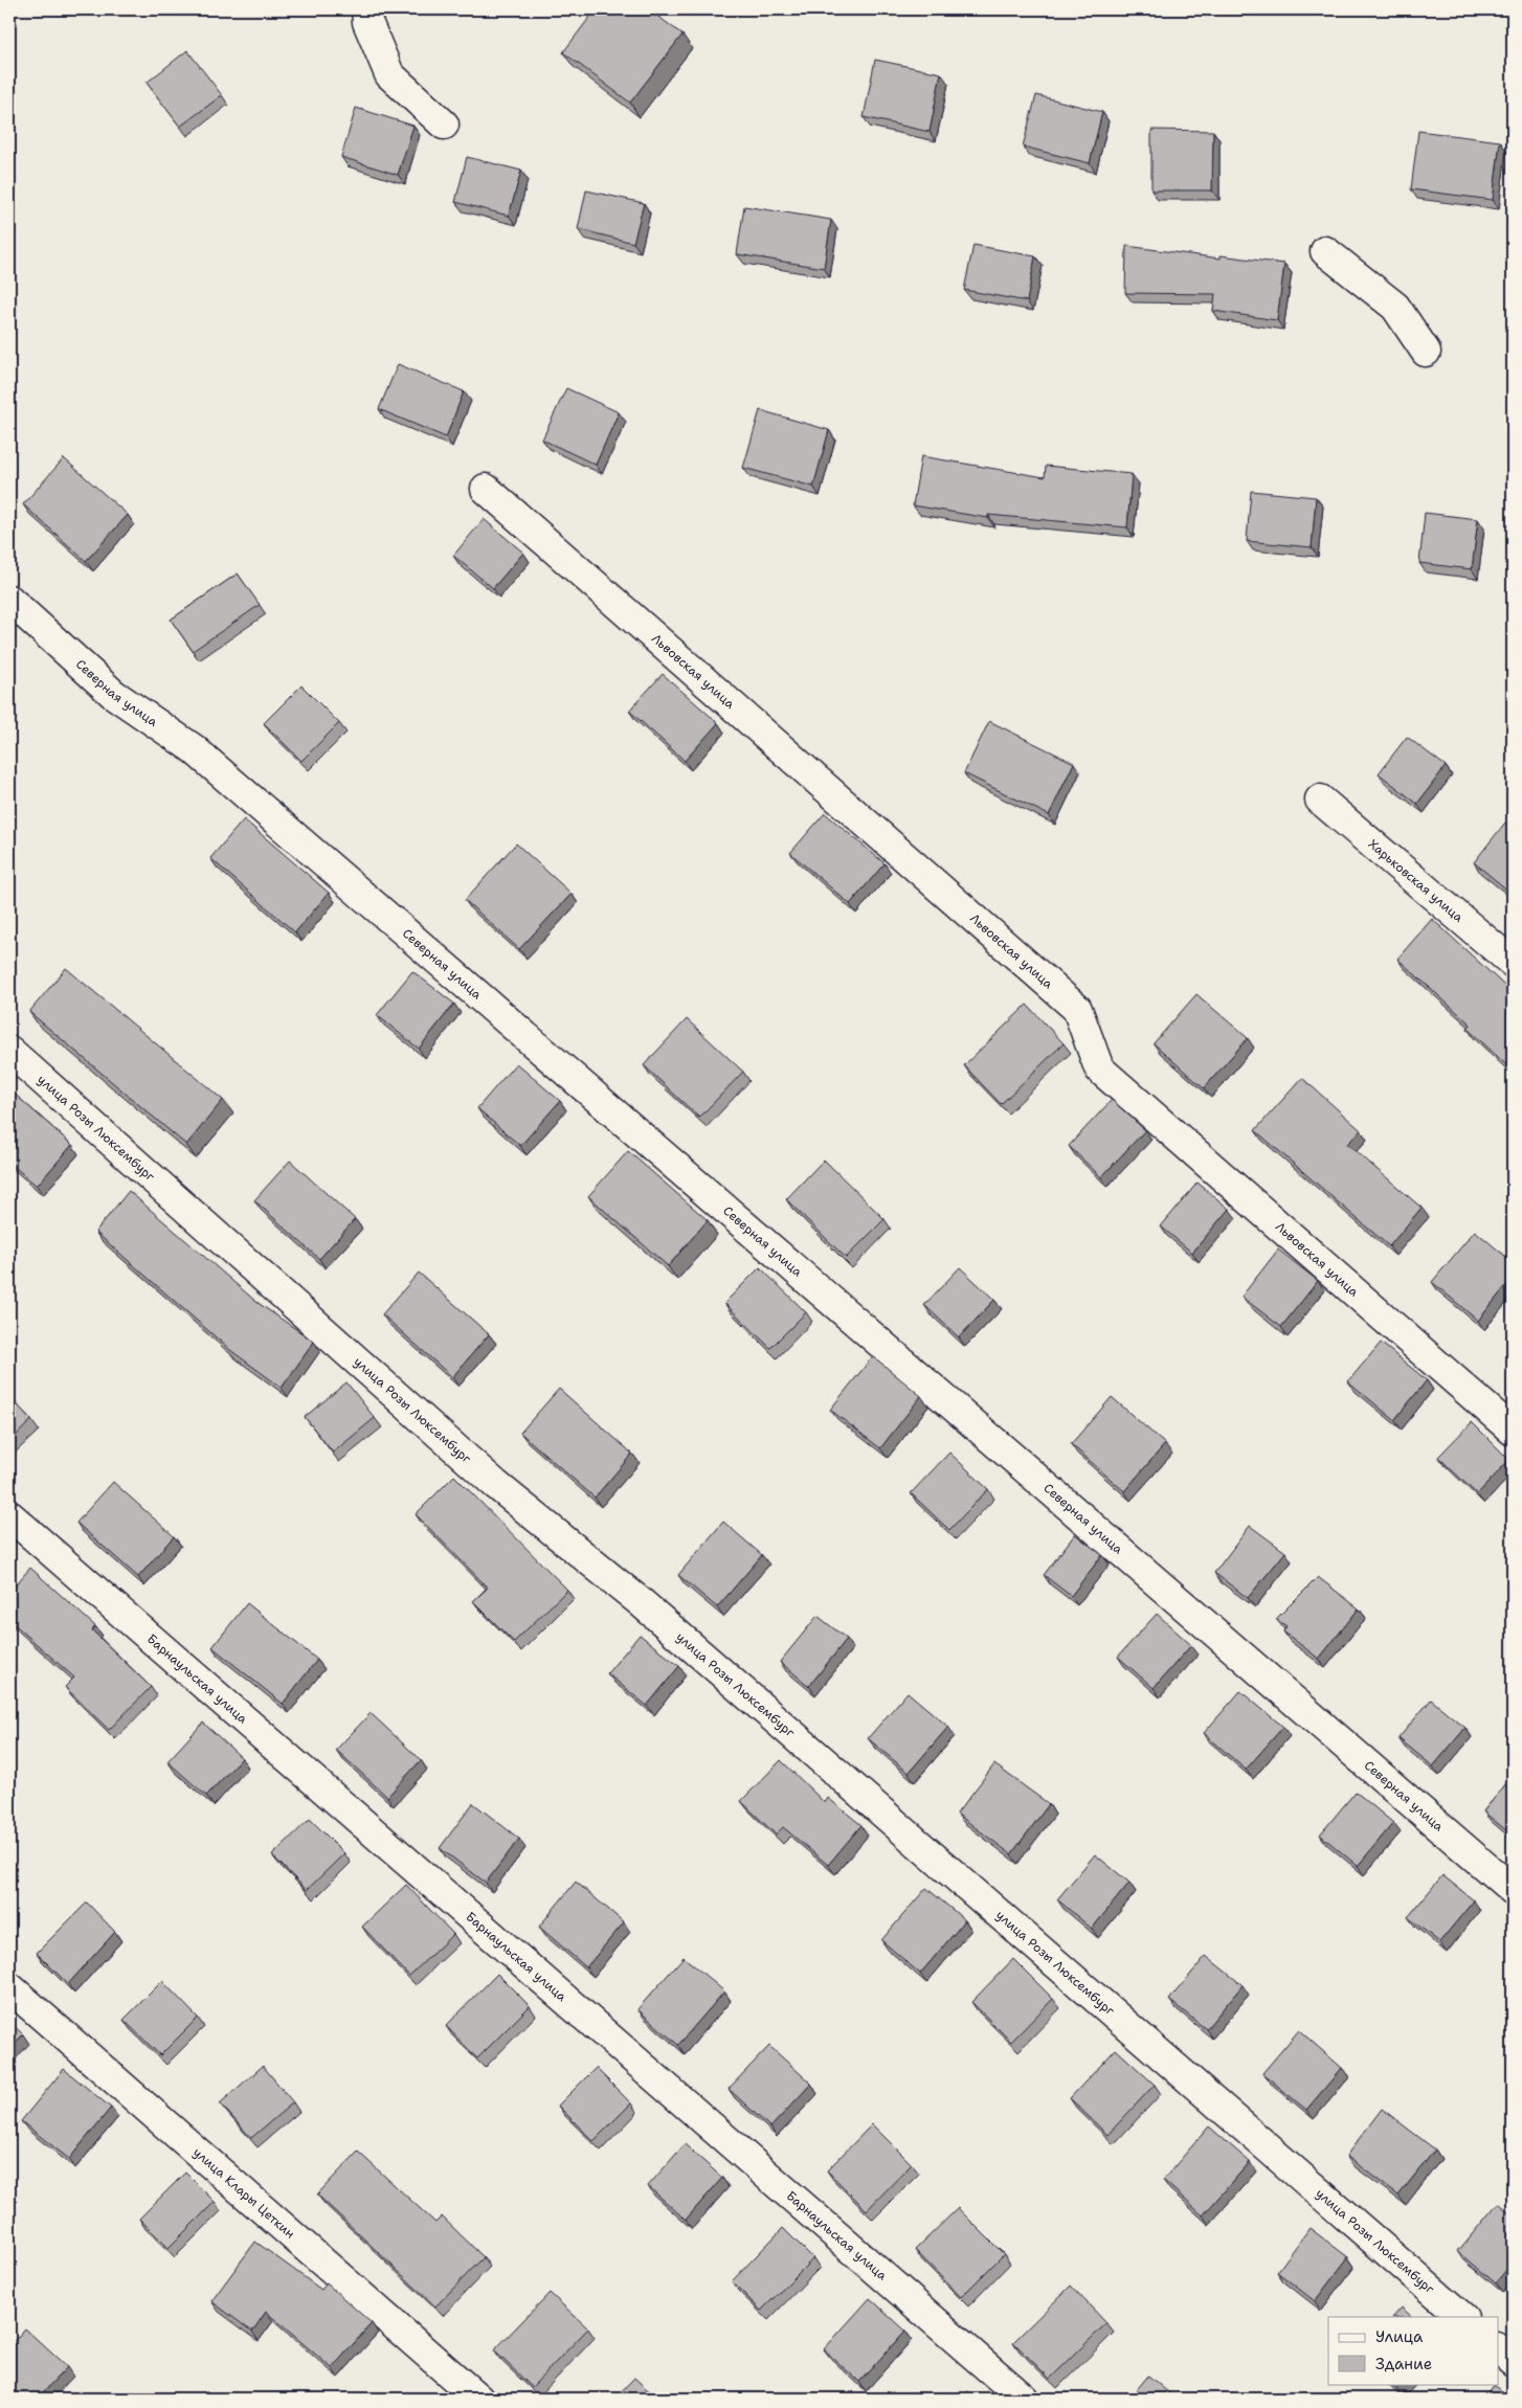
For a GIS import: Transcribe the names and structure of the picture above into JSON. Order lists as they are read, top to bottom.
{
  "streets": {
    "street": [
      "Львовская улица",
      "Северная улица",
      "Харьковская улица",
      "улица Розы Люксембург",
      "Барнаульская улица",
      "улица Клары Цеткин"
    ]
  },
  "legend": ["Улица", "Здание"]
}
